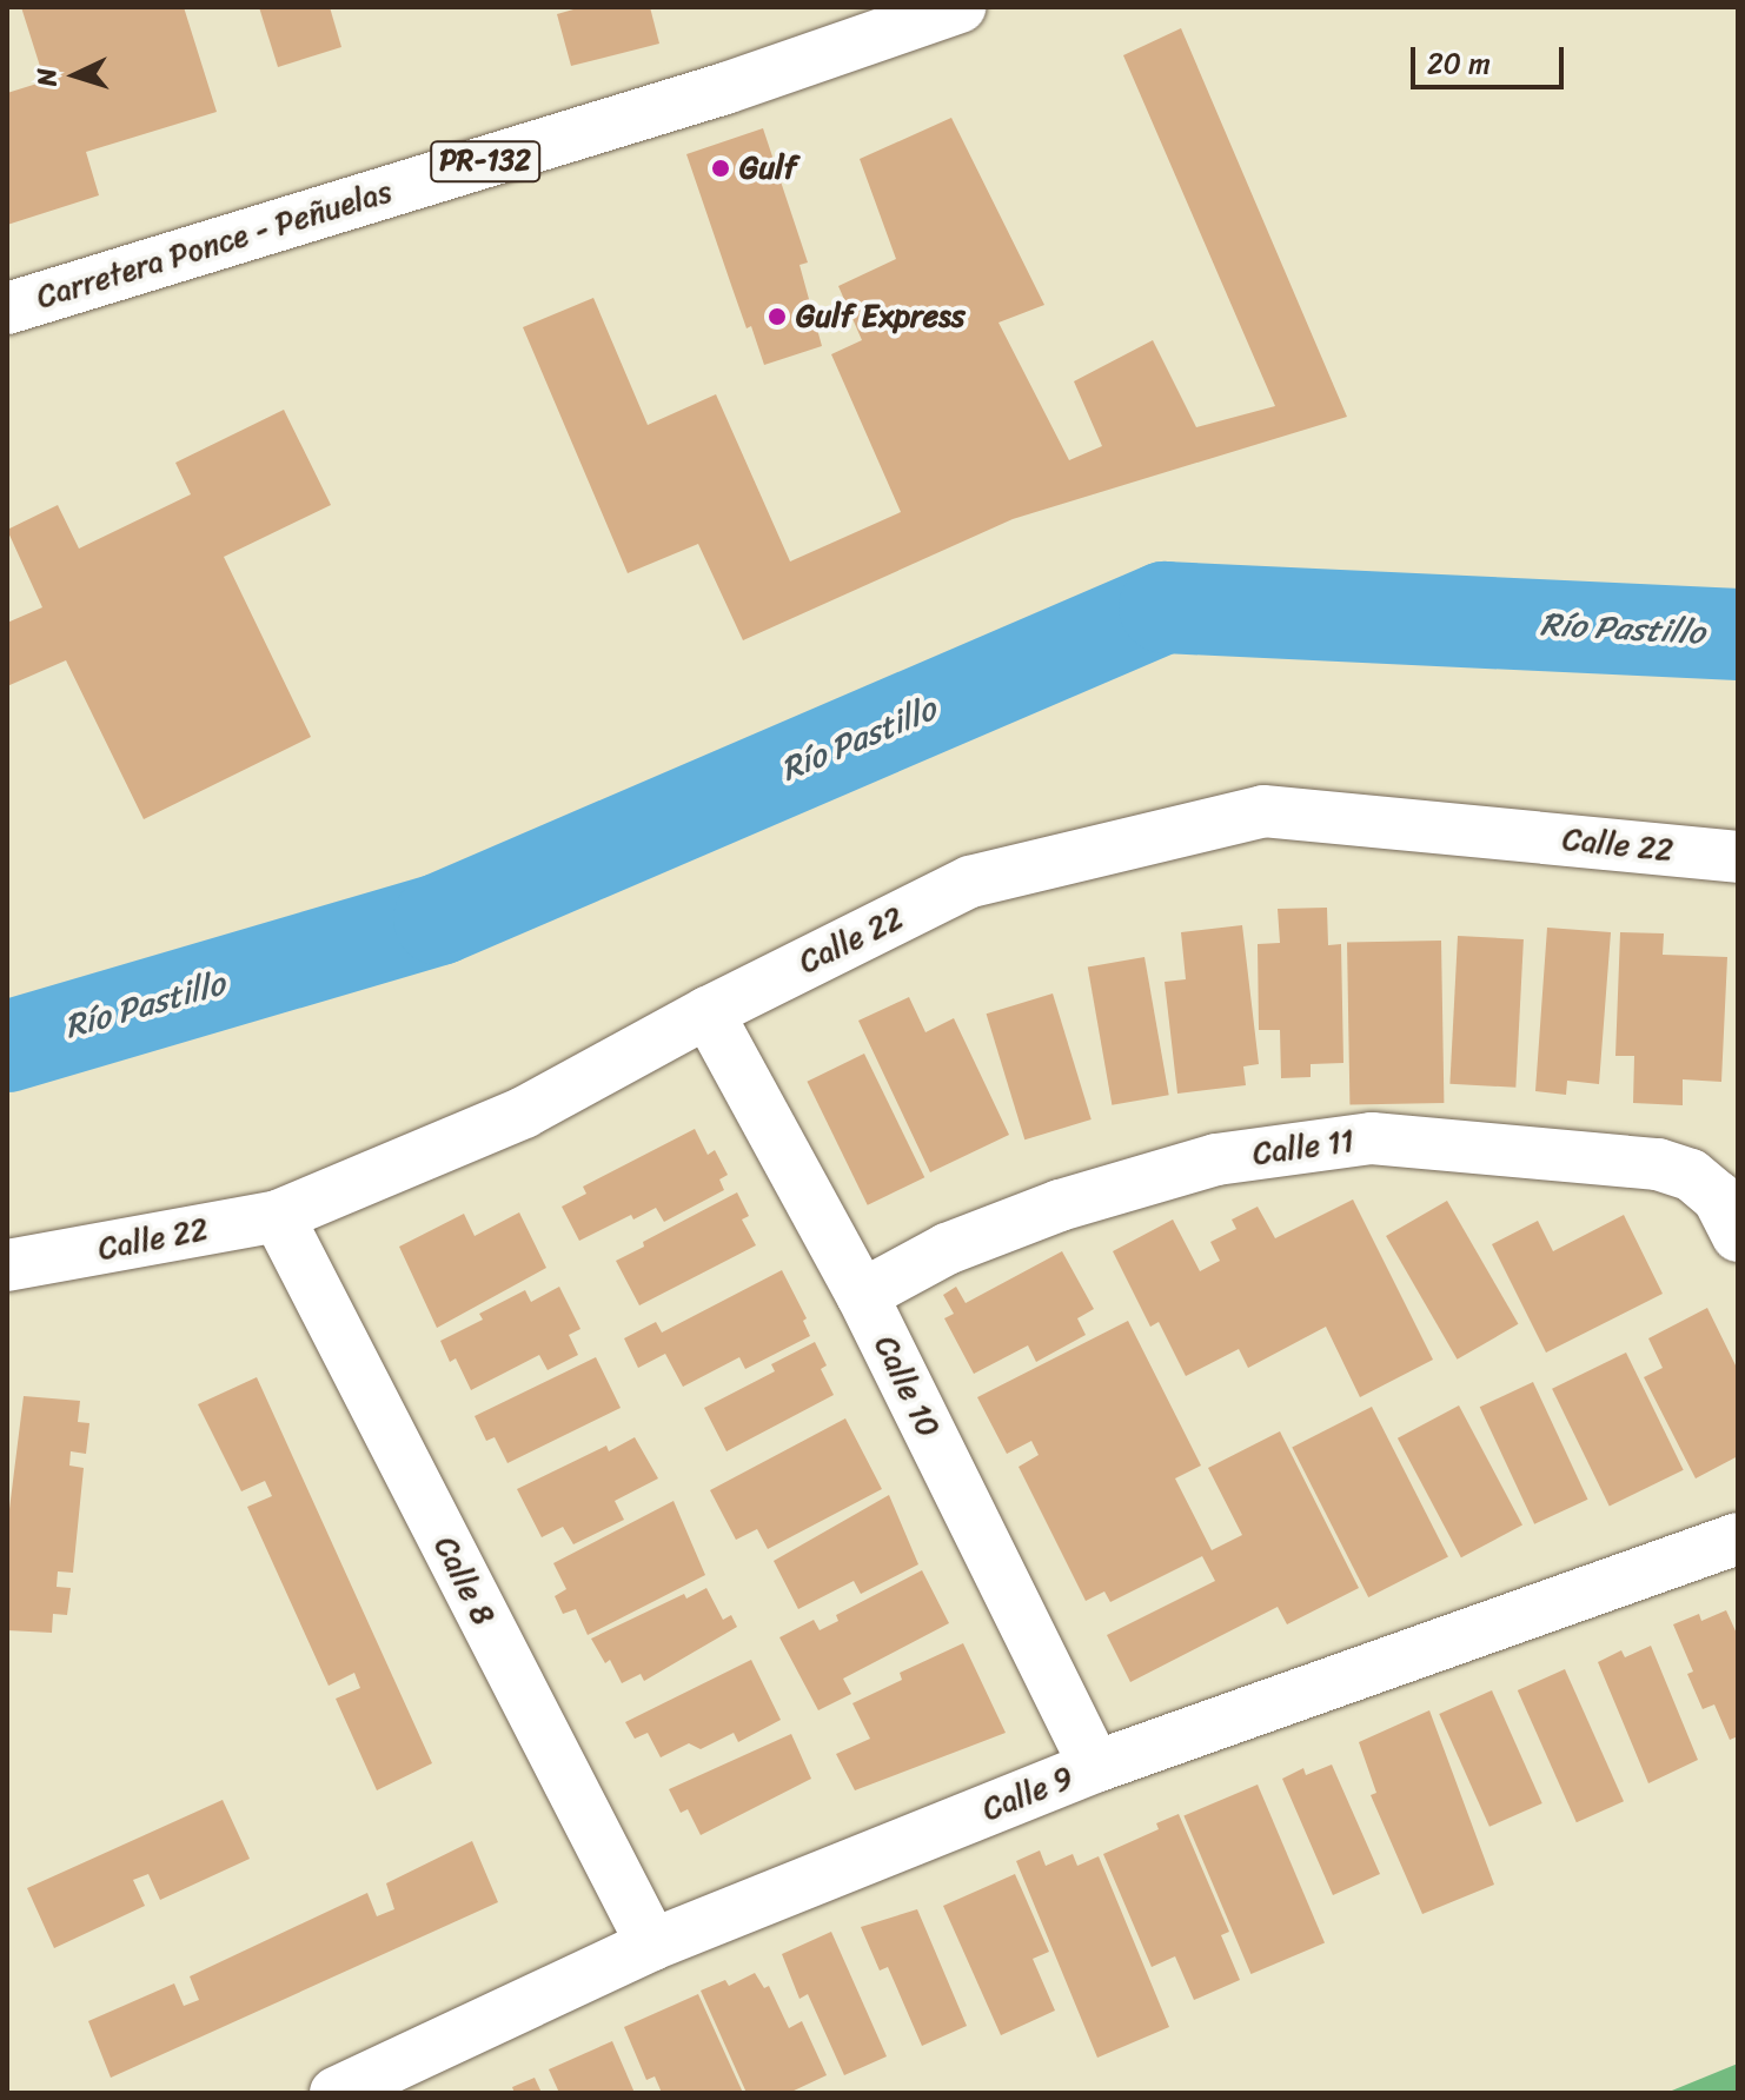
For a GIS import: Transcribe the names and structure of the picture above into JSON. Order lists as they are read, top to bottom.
{
  "streets": {
    "street": [
      "PR-132",
      "Carretera Ponce - Peñuelas",
      "Calle 22",
      "Calle 11",
      "Calle 10",
      "Calle 8",
      "Calle 9"
    ]
  },
  "crossings": [
    ["Calle 22", "Calle 10"],
    ["Calle 22", "Calle 8"],
    ["Calle 11", "Calle 10"],
    ["Calle 10", "Calle 9"],
    ["Calle 8", "Calle 9"]
  ],
  "water": ["Río Pastillo"],
  "places": ["Gulf", "Gulf Express"],
  "scale_bar": "20 m",
  "north": "left"
}
